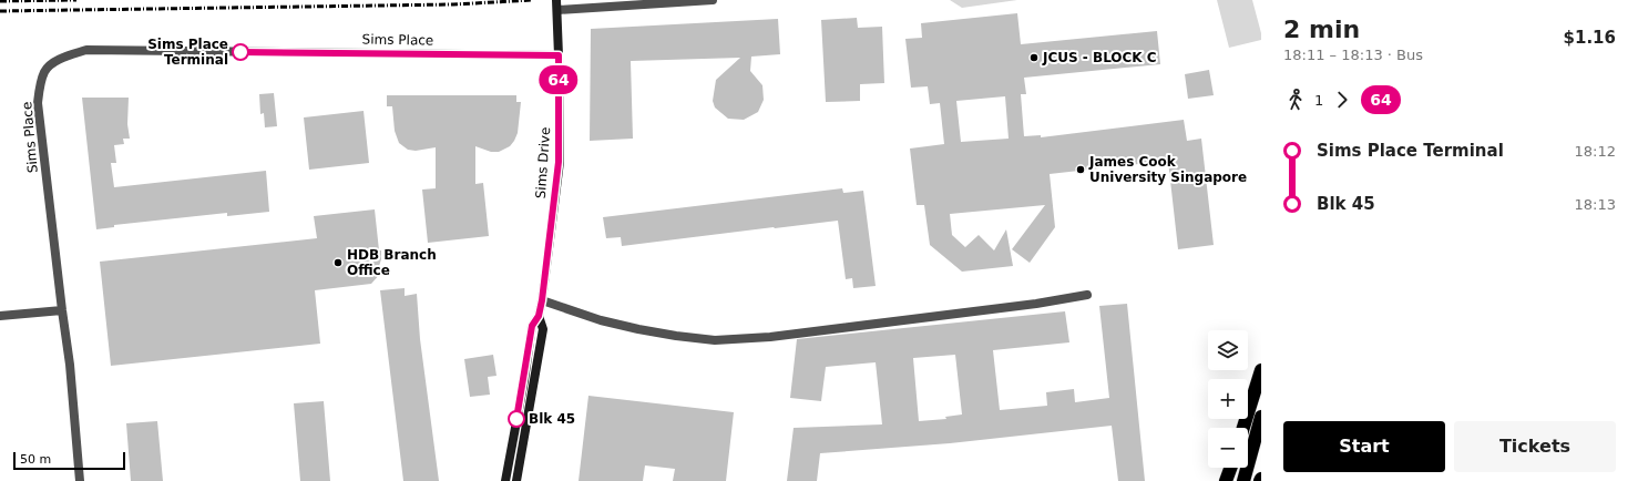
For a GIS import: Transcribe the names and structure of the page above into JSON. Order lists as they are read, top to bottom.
{
  "streets": {
    "street": ["Sims Place", "Sims Drive"]
  },
  "crossings": [
    ["Sims Place", "Sims Drive"]
  ],
  "places": [
    "Sims Place Terminal",
    "JCUS - BLOCK C",
    "James Cook University Singapore",
    "HDB Branch Office",
    "Blk 45"
  ],
  "lines": ["bus line 64"],
  "scale_bar": "50 m",
  "page": {
    "on_map": "64",
    "heading": ["2 min", "18:11 – 18:13 · Bus", "$1.16"],
    "legs": ["1", "64"],
    "list": [
      {
        "name": "Sims Place Terminal",
        "value": "18:12"
      },
      {
        "name": "Blk 45",
        "value": "18:13"
      }
    ],
    "map_buttons": ["+", "−"],
    "buttons": ["Start", "Tickets"],
    "scale": "50 m"
  }
}
